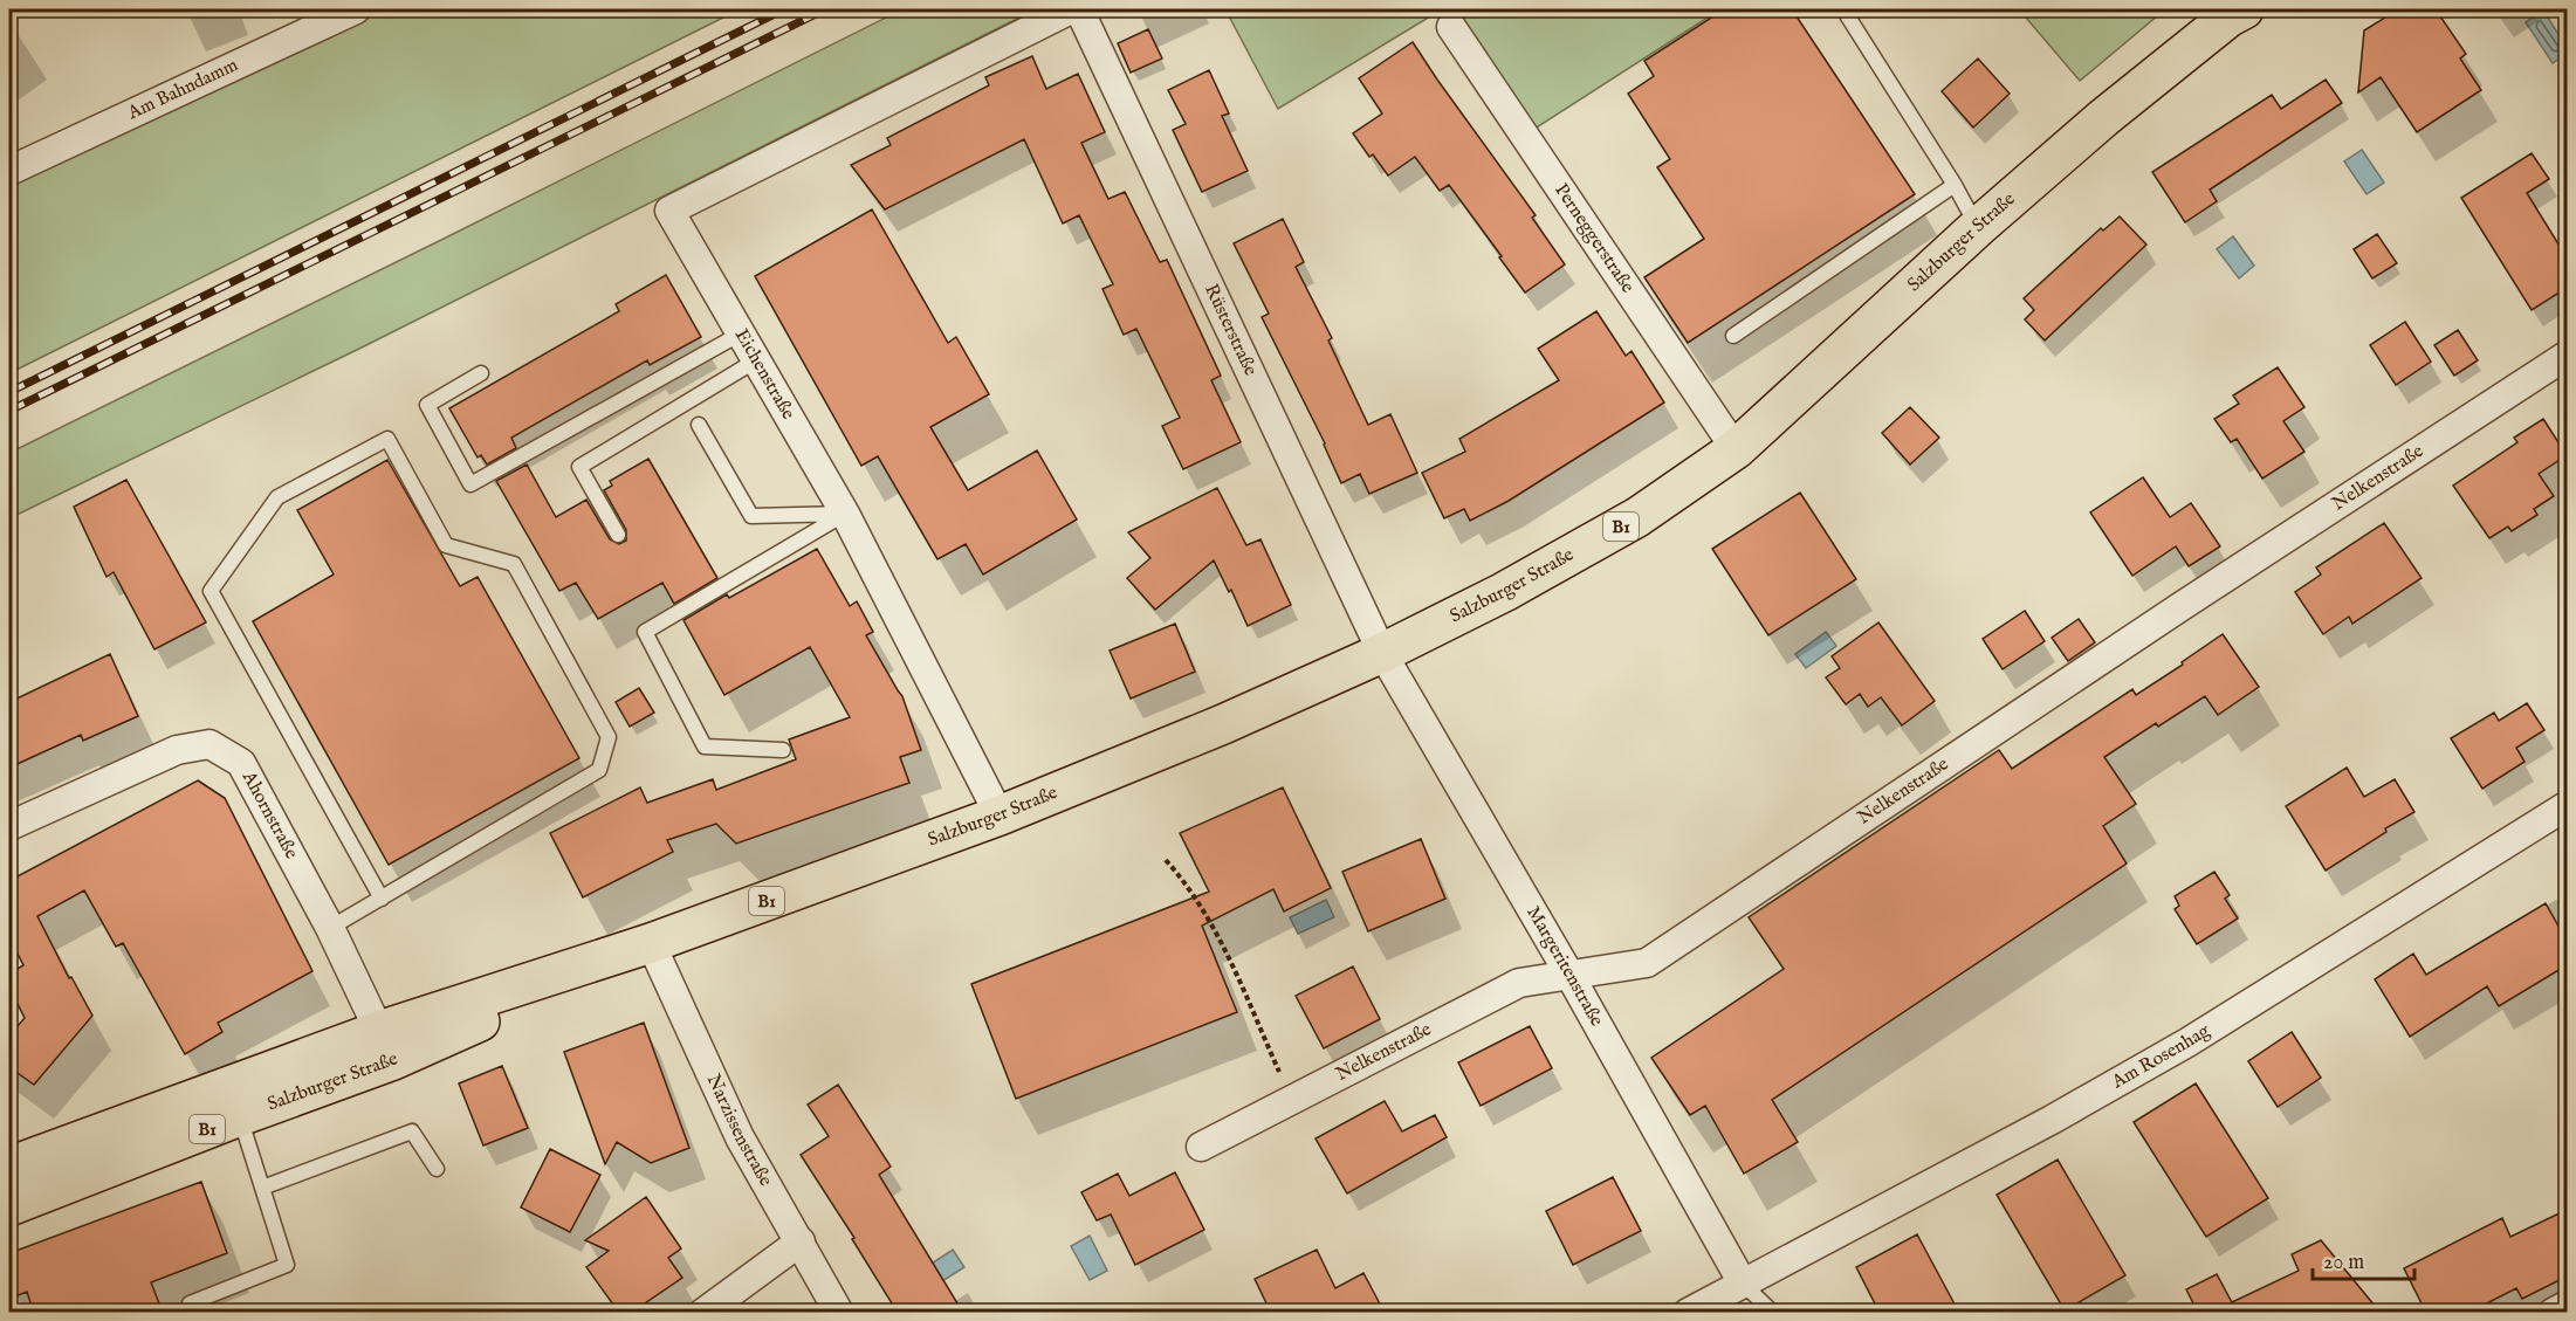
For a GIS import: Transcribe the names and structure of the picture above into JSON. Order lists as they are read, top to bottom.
{
  "streets": {
    "main road": ["Salzburger Straße", "B1"],
    "street": [
      "Am Bahndamm",
      "Perneggerstraße",
      "Rüsterstraße",
      "Eichenstraße",
      "Nelkenstraße",
      "Ahornstraße",
      "Margeritenstraße",
      "Am Rosenhag",
      "Narzissenstraße"
    ]
  },
  "crossings": [
    ["Perneggerstraße", "Salzburger Straße"],
    ["Salzburger Straße", "Rüsterstraße"],
    ["Salzburger Straße", "Eichenstraße"],
    ["Salzburger Straße", "Ahornstraße"],
    ["Salzburger Straße", "Margeritenstraße"],
    ["Salzburger Straße", "Narzissenstraße"],
    ["Rüsterstraße", "Margeritenstraße"],
    ["Nelkenstraße", "Margeritenstraße"],
    ["Margeritenstraße", "Am Rosenhag"]
  ],
  "scale_bar": "20 m"
}
